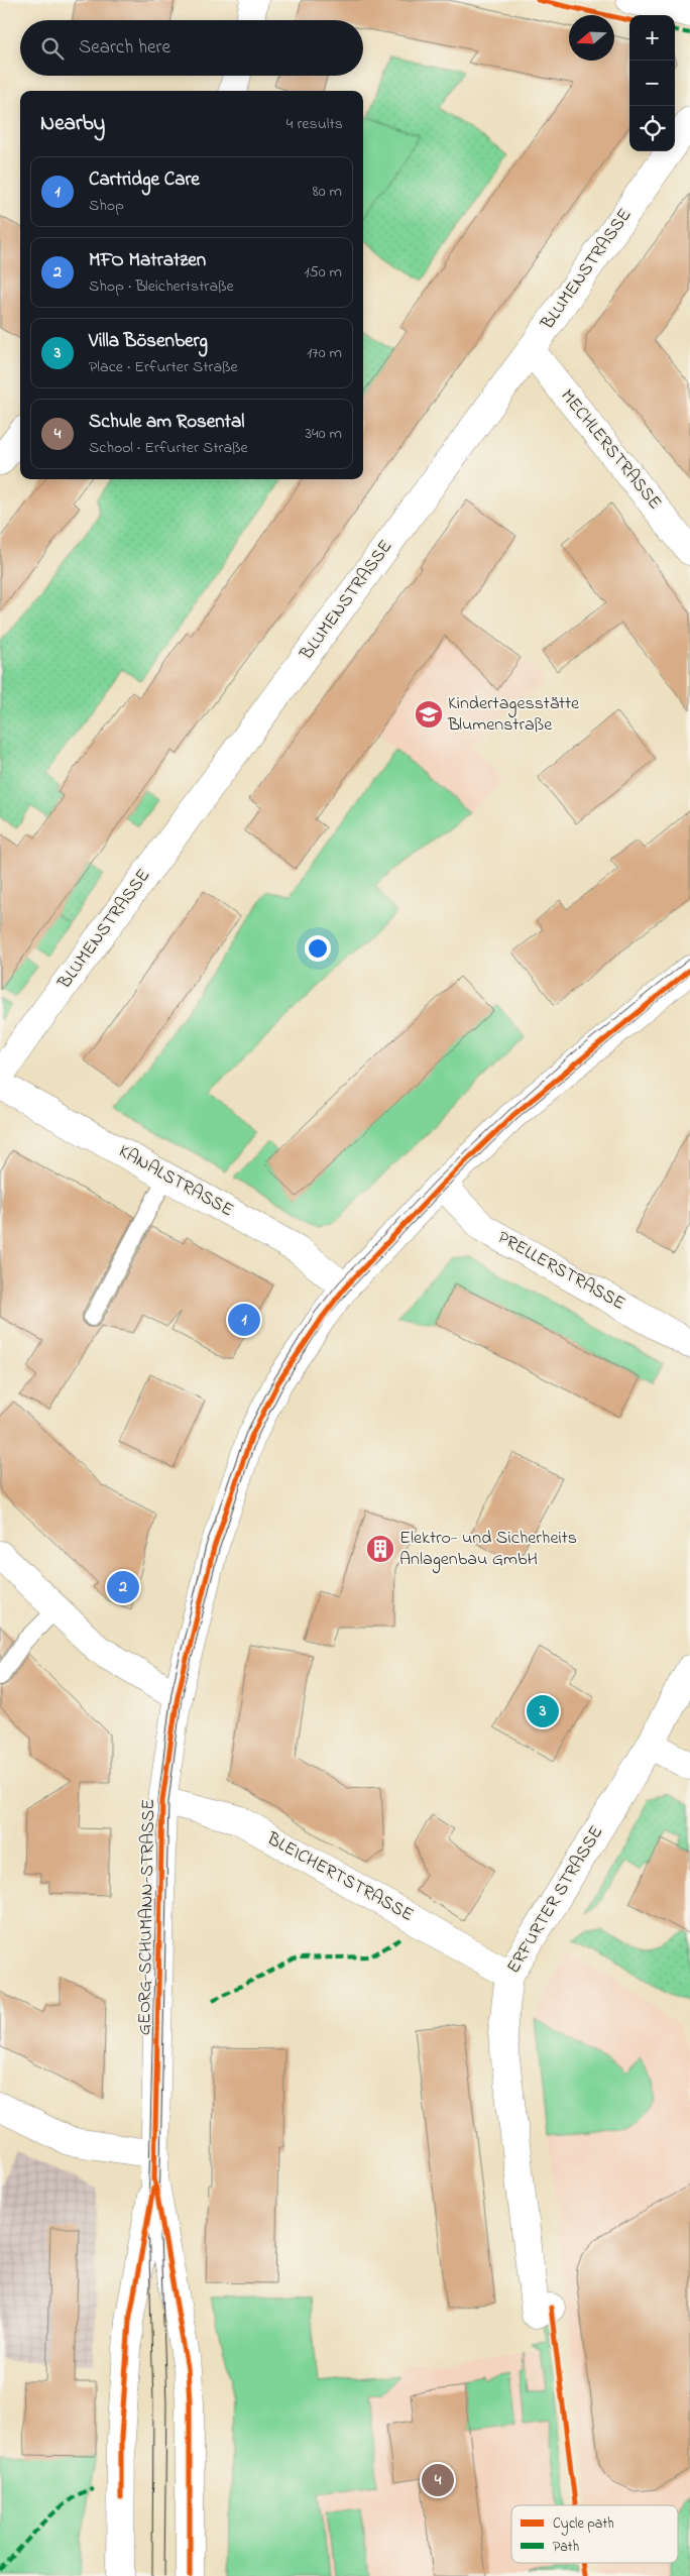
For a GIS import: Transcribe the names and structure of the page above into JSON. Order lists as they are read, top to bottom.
{
  "streets": {
    "street": [
      "BLUMENSTRASSE",
      "MECHLERSTRASSE",
      "KANALSTRASSE",
      "PRELLERSTRASSE",
      "BLEICHERTSTRASSE",
      "ERFURTER STRASSE",
      "GEORG-SCHUMANN-STRASSE"
    ]
  },
  "crossings": [
    ["BLUMENSTRASSE", "MECHLERSTRASSE"],
    ["KANALSTRASSE", "GEORG-SCHUMANN-STRASSE"],
    ["PRELLERSTRASSE", "GEORG-SCHUMANN-STRASSE"],
    ["BLEICHERTSTRASSE", "ERFURTER STRASSE"],
    ["BLEICHERTSTRASSE", "GEORG-SCHUMANN-STRASSE"]
  ],
  "places": {
    "school or university": ["Kindertagesstätte Blumenstraße"],
    "building": ["Elektro- und Sicherheits Anlagenbau GmbH"]
  },
  "legend": ["Cycle path", "Path"],
  "north": "left",
  "page": {
    "map_buttons": ["+", "−"],
    "search": "Search here",
    "heading": ["Nearby", "4 results"],
    "list": [
      {
        "mark": "1",
        "name": "Cartridge Care",
        "note": "Shop",
        "value": "80 m"
      },
      {
        "mark": "2",
        "name": "MFO Matratzen",
        "note": "Shop · Bleichertstraße",
        "value": "150 m"
      },
      {
        "mark": "3",
        "name": "Villa Bösenberg",
        "note": "Place · Erfurter Straße",
        "value": "170 m"
      },
      {
        "mark": "4",
        "name": "Schule am Rosental",
        "note": "School · Erfurter Straße",
        "value": "340 m"
      }
    ],
    "pins": [
      "1",
      "2",
      "3",
      "4"
    ]
  }
}
